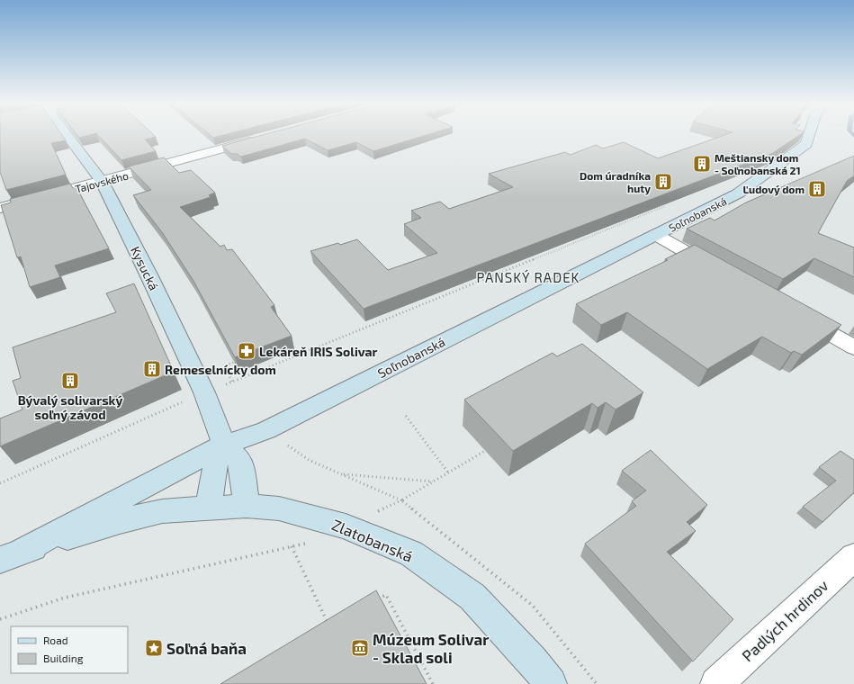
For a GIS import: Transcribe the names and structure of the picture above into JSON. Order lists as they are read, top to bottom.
{
  "streets": {
    "street": [
      "Tajovského",
      "Soľnobanská",
      "Kysucká",
      "Zlatobanská",
      "Padlých hrdinov"
    ]
  },
  "crossings": [
    ["Tajovského", "Kysucká"],
    ["Soľnobanská", "Kysucká"],
    ["Soľnobanská", "Zlatobanská"]
  ],
  "districts": ["PANSKÝ RADEK"],
  "places": {
    "building": [
      "Meštiansky dom - Soľnobanská 21",
      "Dom úradníka huty",
      "Ľudový dom",
      "Remeselnícky dom",
      "Bývalý solivarský soľný závod"
    ],
    "pharmacy": ["Lekáreň IRIS Solivar"],
    "place": ["Soľná baňa"],
    "museum": ["Múzeum Solivar - Sklad soli"]
  },
  "legend": ["Road", "Building"]
}
